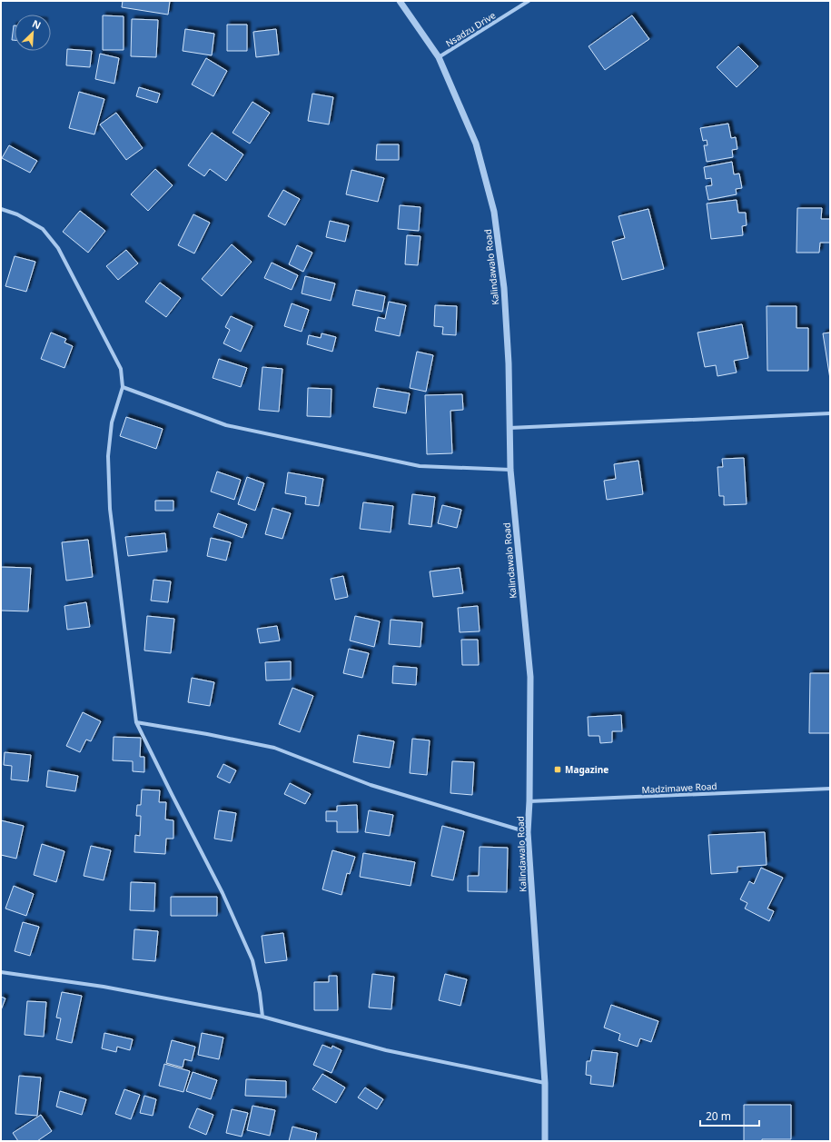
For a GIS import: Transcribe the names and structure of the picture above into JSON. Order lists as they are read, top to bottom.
{
  "streets": {
    "street": ["Nsadzu Drive", "Kalindawalo Road", "Madzimawe Road"]
  },
  "crossings": [
    ["Nsadzu Drive", "Kalindawalo Road"],
    ["Kalindawalo Road", "Madzimawe Road"]
  ],
  "places": {
    "transit": ["Magazine"]
  },
  "scale_bar": "20 m",
  "north": "top right"
}
